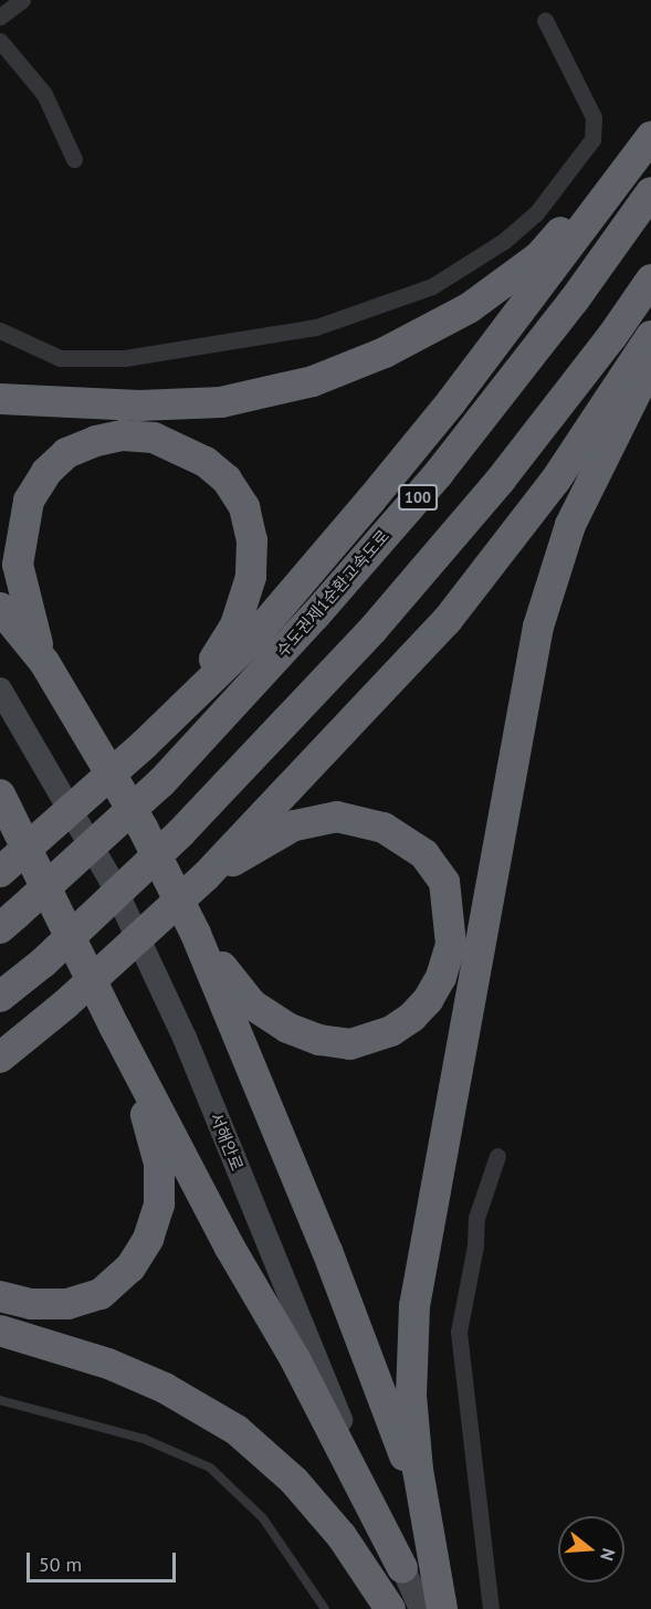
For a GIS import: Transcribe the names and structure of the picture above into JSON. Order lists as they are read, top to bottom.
{
  "streets": {
    "highway": ["100", "수도권제1순환고속도로"],
    "main road": ["서해안로"]
  },
  "scale_bar": "50 m",
  "north": "right"
}
